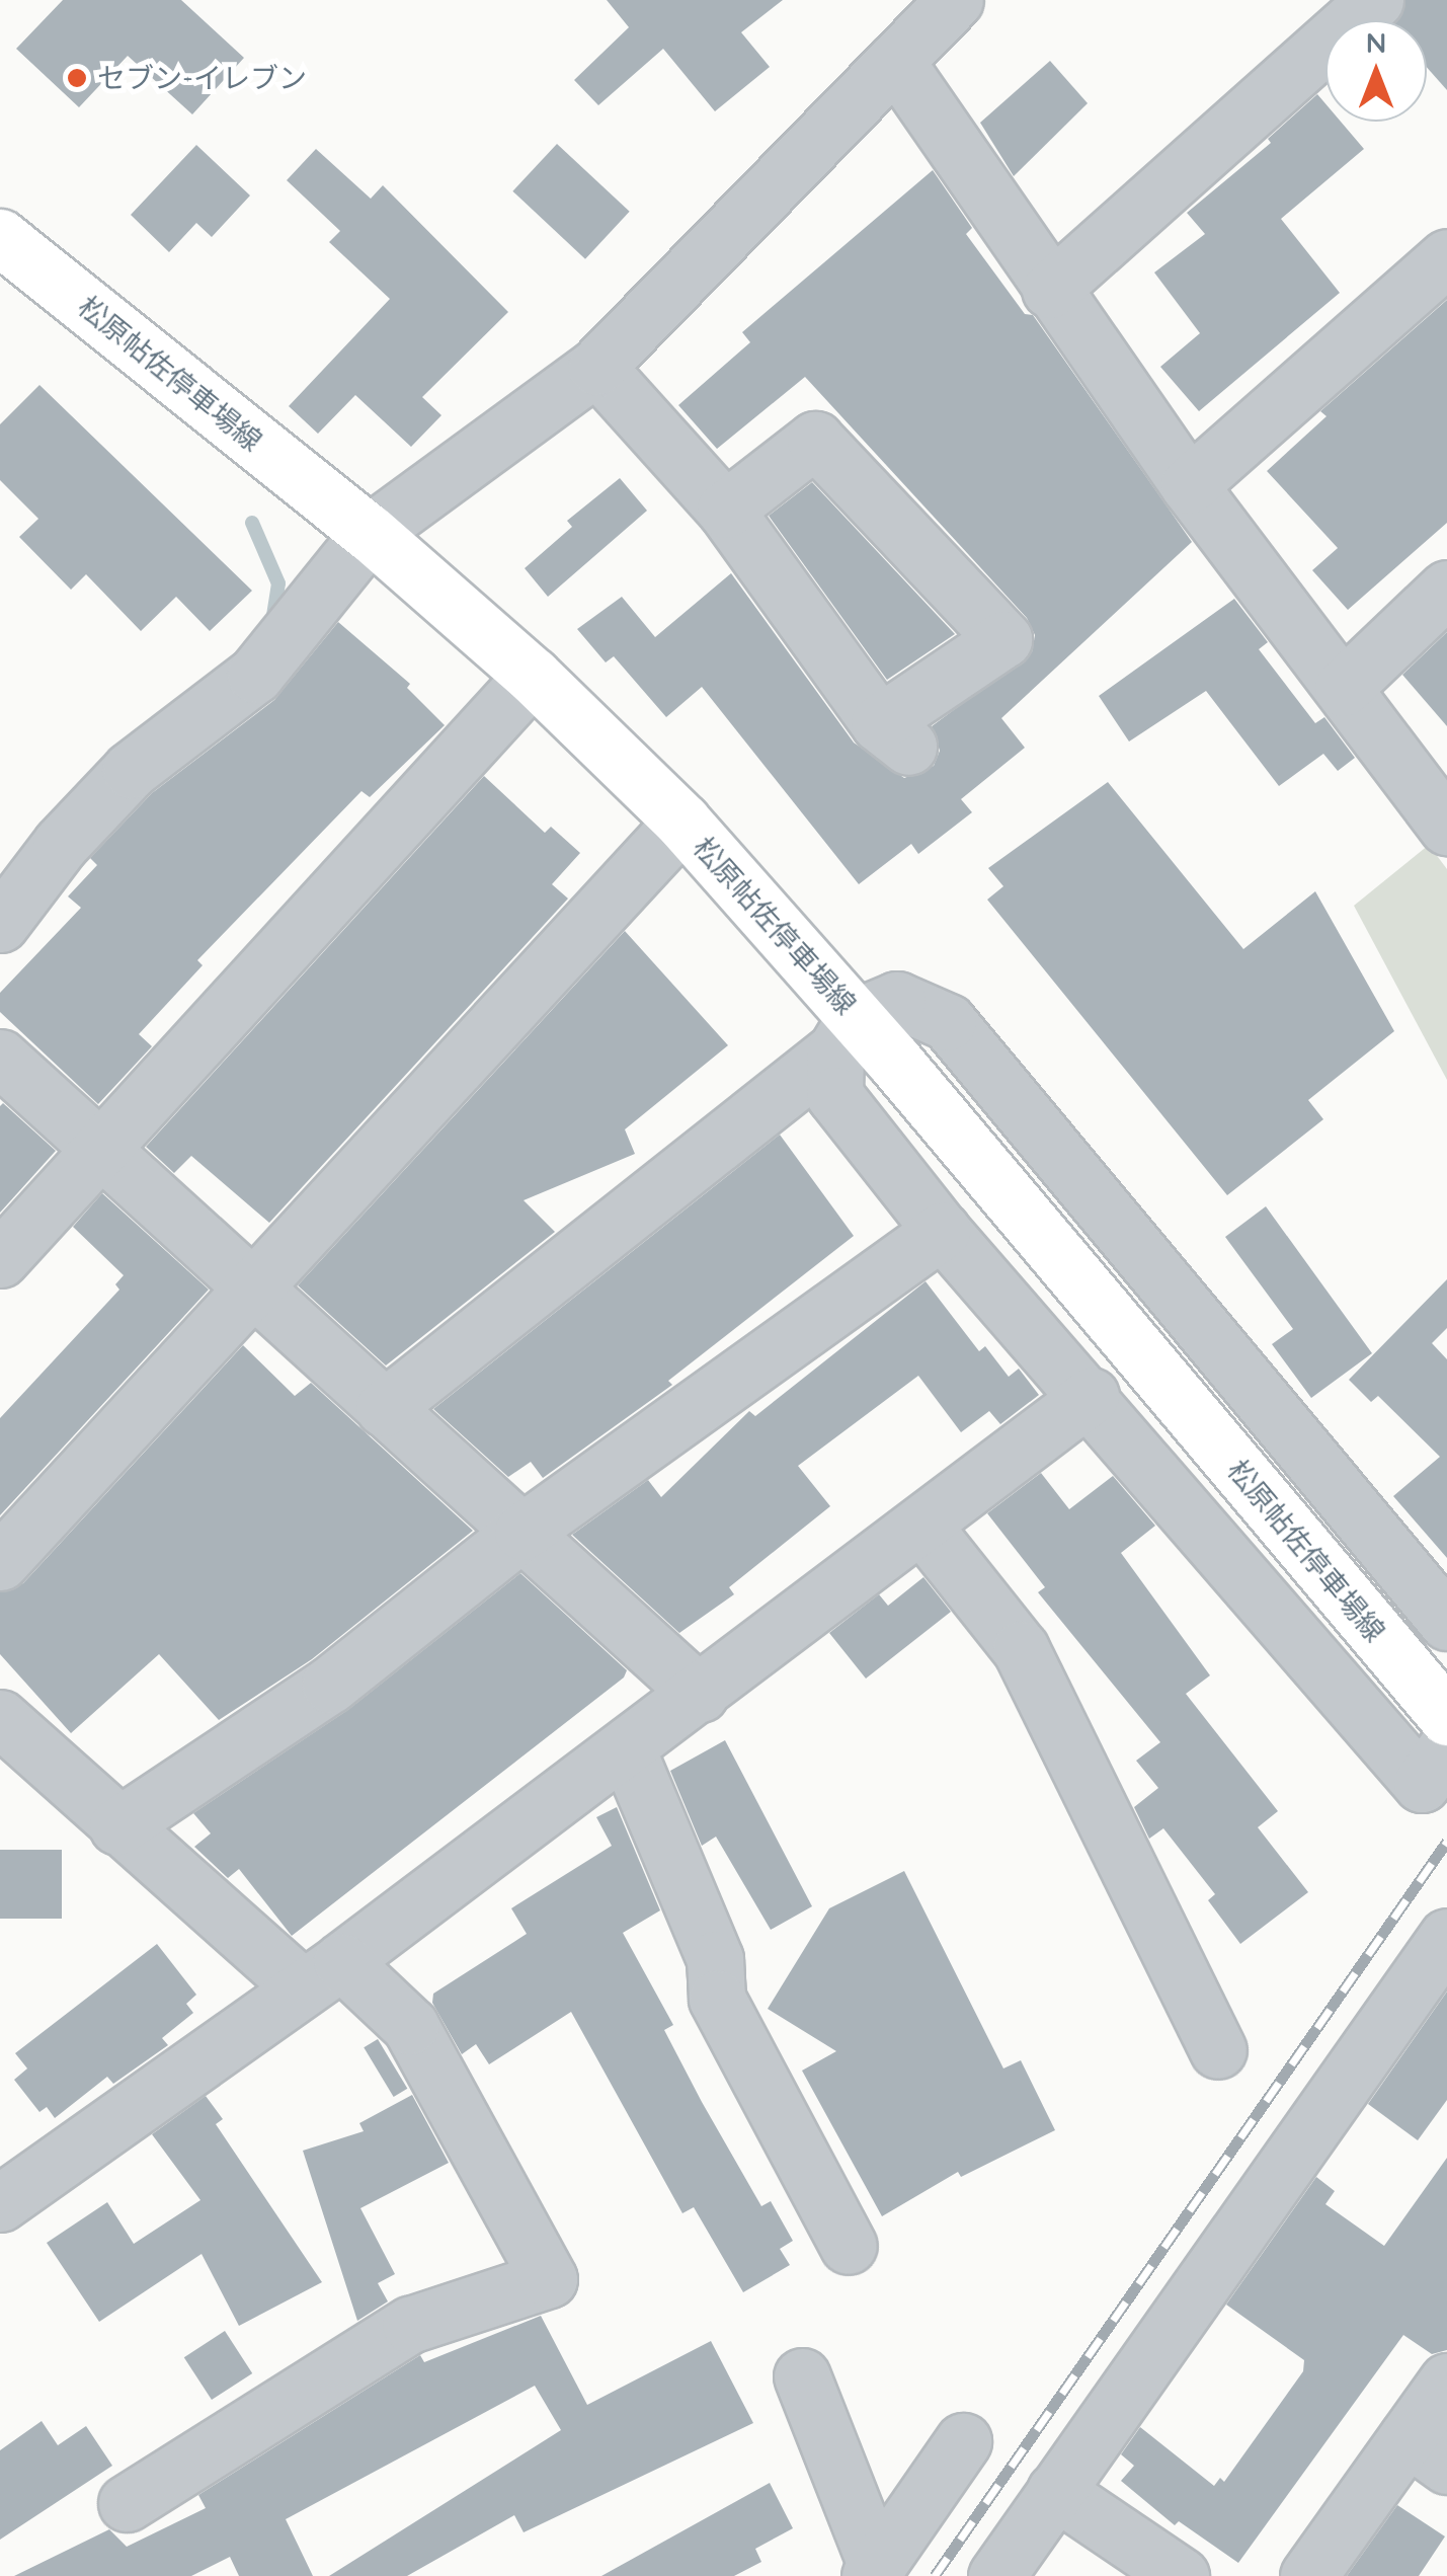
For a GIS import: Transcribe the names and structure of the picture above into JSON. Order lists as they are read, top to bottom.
{
  "streets": {
    "main road": ["松原帖佐停車場線"]
  },
  "places": ["セブン-イレブン"],
  "north": "top"
}
